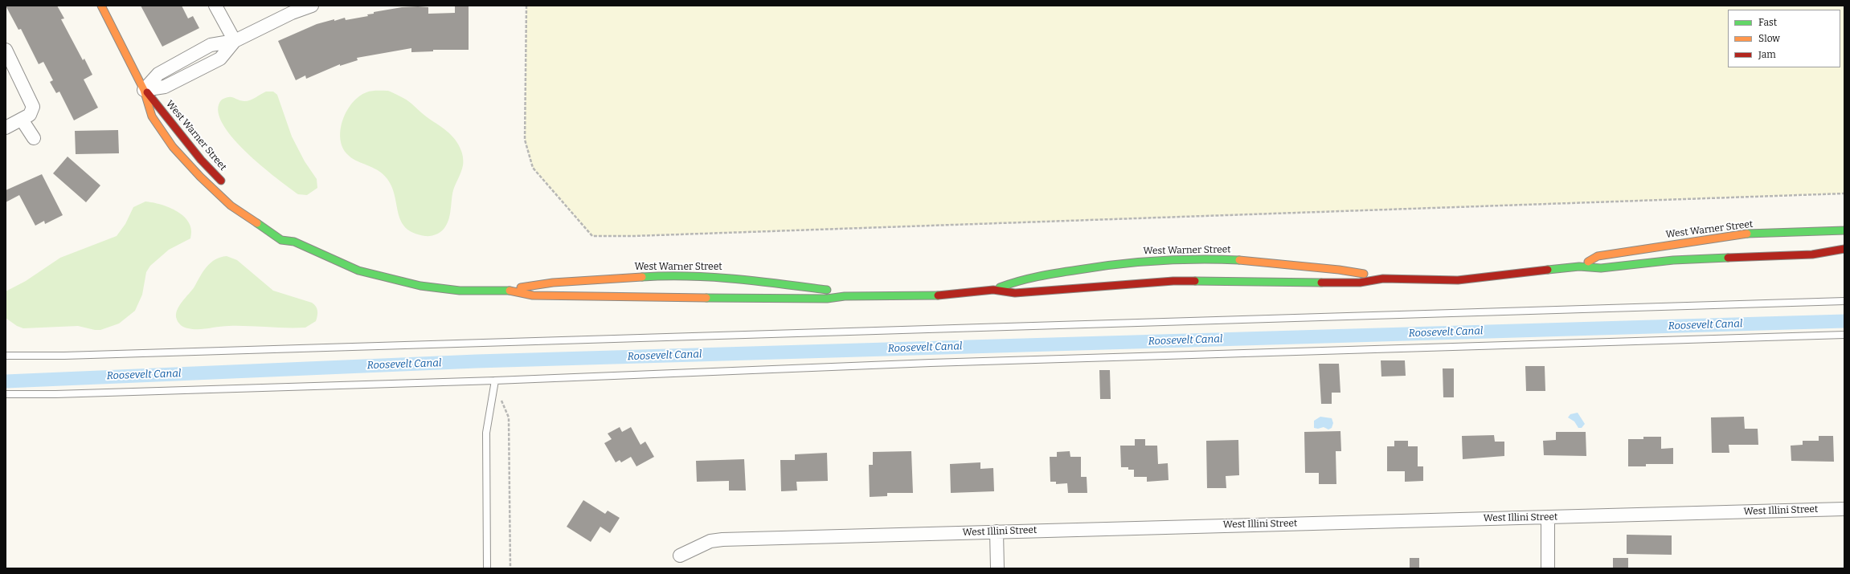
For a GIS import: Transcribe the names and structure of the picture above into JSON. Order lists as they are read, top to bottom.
{
  "streets": {
    "street": ["West Warner Street", "West Illini Street"]
  },
  "water": ["Roosevelt Canal"],
  "legend": ["Fast", "Slow", "Jam"]
}
